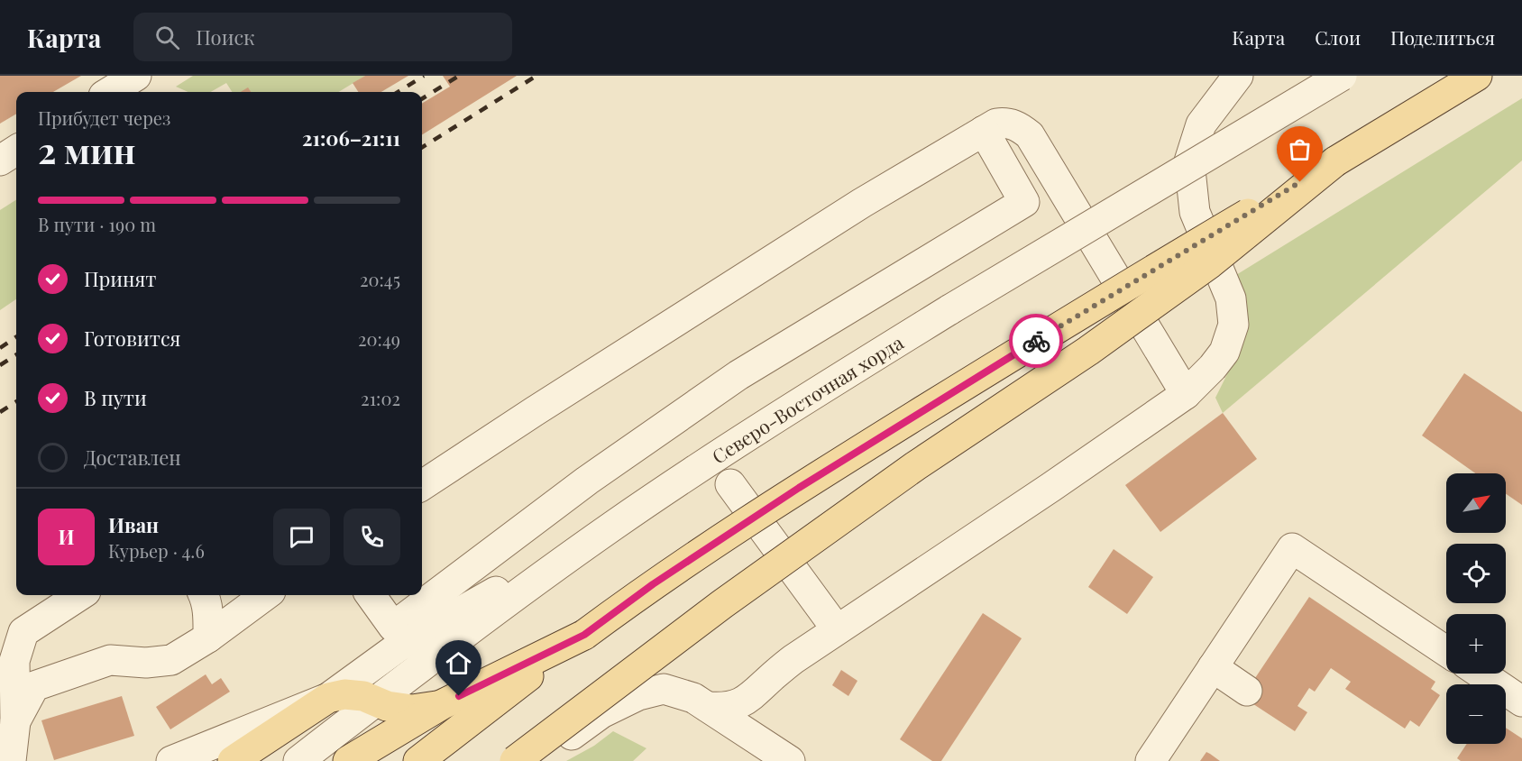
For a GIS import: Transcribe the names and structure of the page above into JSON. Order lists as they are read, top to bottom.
{
  "streets": {
    "street": ["Северо-Восточная хорда"]
  },
  "north": "top right",
  "page": {
    "header": "Карта",
    "search": "Поиск",
    "nav": ["Карта", "Слои", "Поделиться"],
    "heading": ["2 мин", "Прибудет через", "21:06–21:11"],
    "panel": ["Иван", "Курьер · 4.6"],
    "bar": "В пути · 190 m",
    "list": [
      ["Принят", "20:45"],
      ["Готовится", "20:49"],
      ["В пути", "21:02"],
      "Доставлен"
    ],
    "map_buttons": ["+", "−"],
    "round": "И"
  }
}
